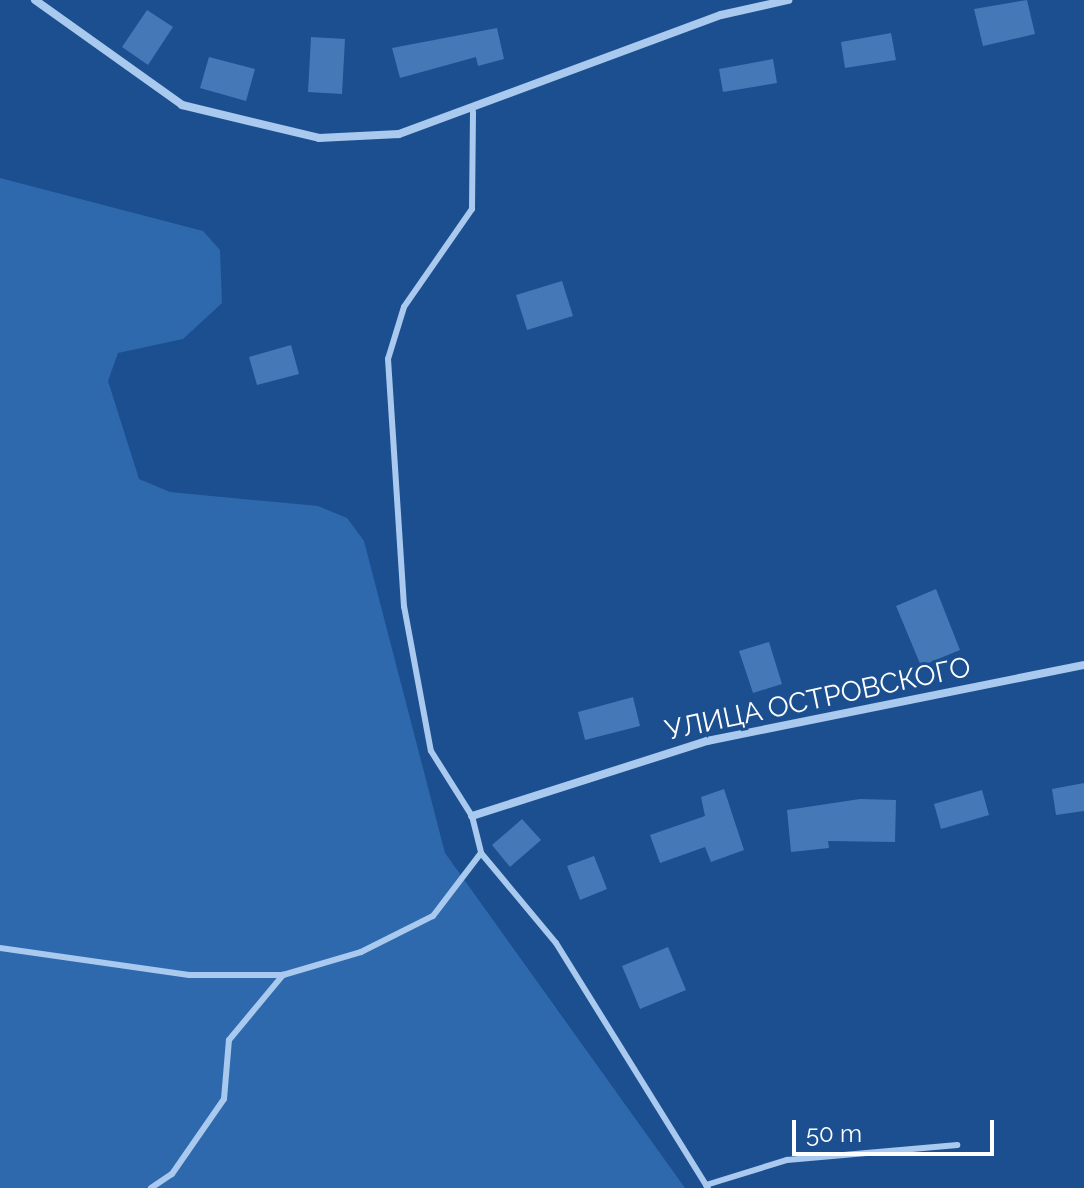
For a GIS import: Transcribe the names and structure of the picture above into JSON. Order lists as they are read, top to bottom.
{
  "streets": {
    "street": ["УЛИЦА ОСТРОВСКОГО"]
  },
  "scale_bar": "50 m"
}
